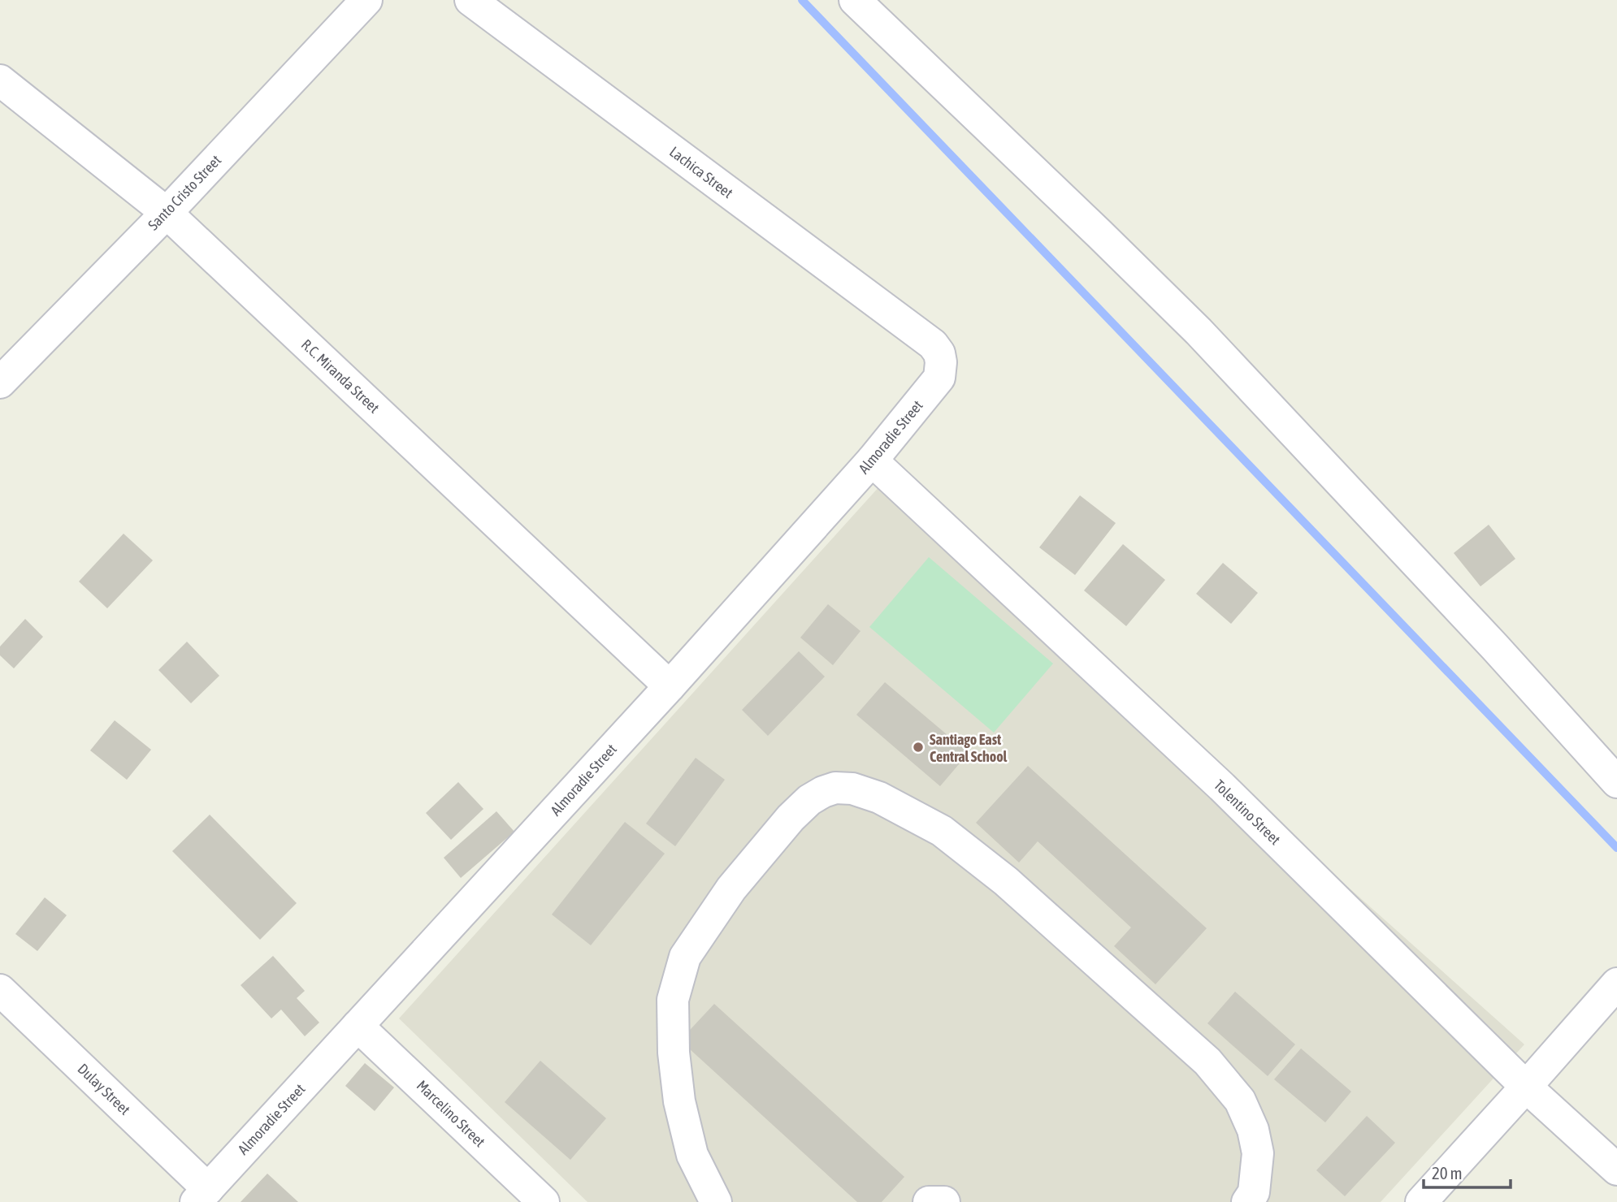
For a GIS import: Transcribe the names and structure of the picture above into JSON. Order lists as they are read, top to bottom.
{
  "streets": {
    "street": [
      "Lachica Street",
      "Santo Cristo Street",
      "R.C. Miranda Street",
      "Almoradie Street",
      "Tolentino Street",
      "Dulay Street",
      "Marcelino Street"
    ]
  },
  "crossings": [
    ["Lachica Street", "Almoradie Street"],
    ["Santo Cristo Street", "R.C. Miranda Street"],
    ["R.C. Miranda Street", "Almoradie Street"],
    ["Almoradie Street", "Tolentino Street"],
    ["Almoradie Street", "Dulay Street"],
    ["Almoradie Street", "Marcelino Street"]
  ],
  "places": ["Santiago East Central School"],
  "scale_bar": "20 m"
}
